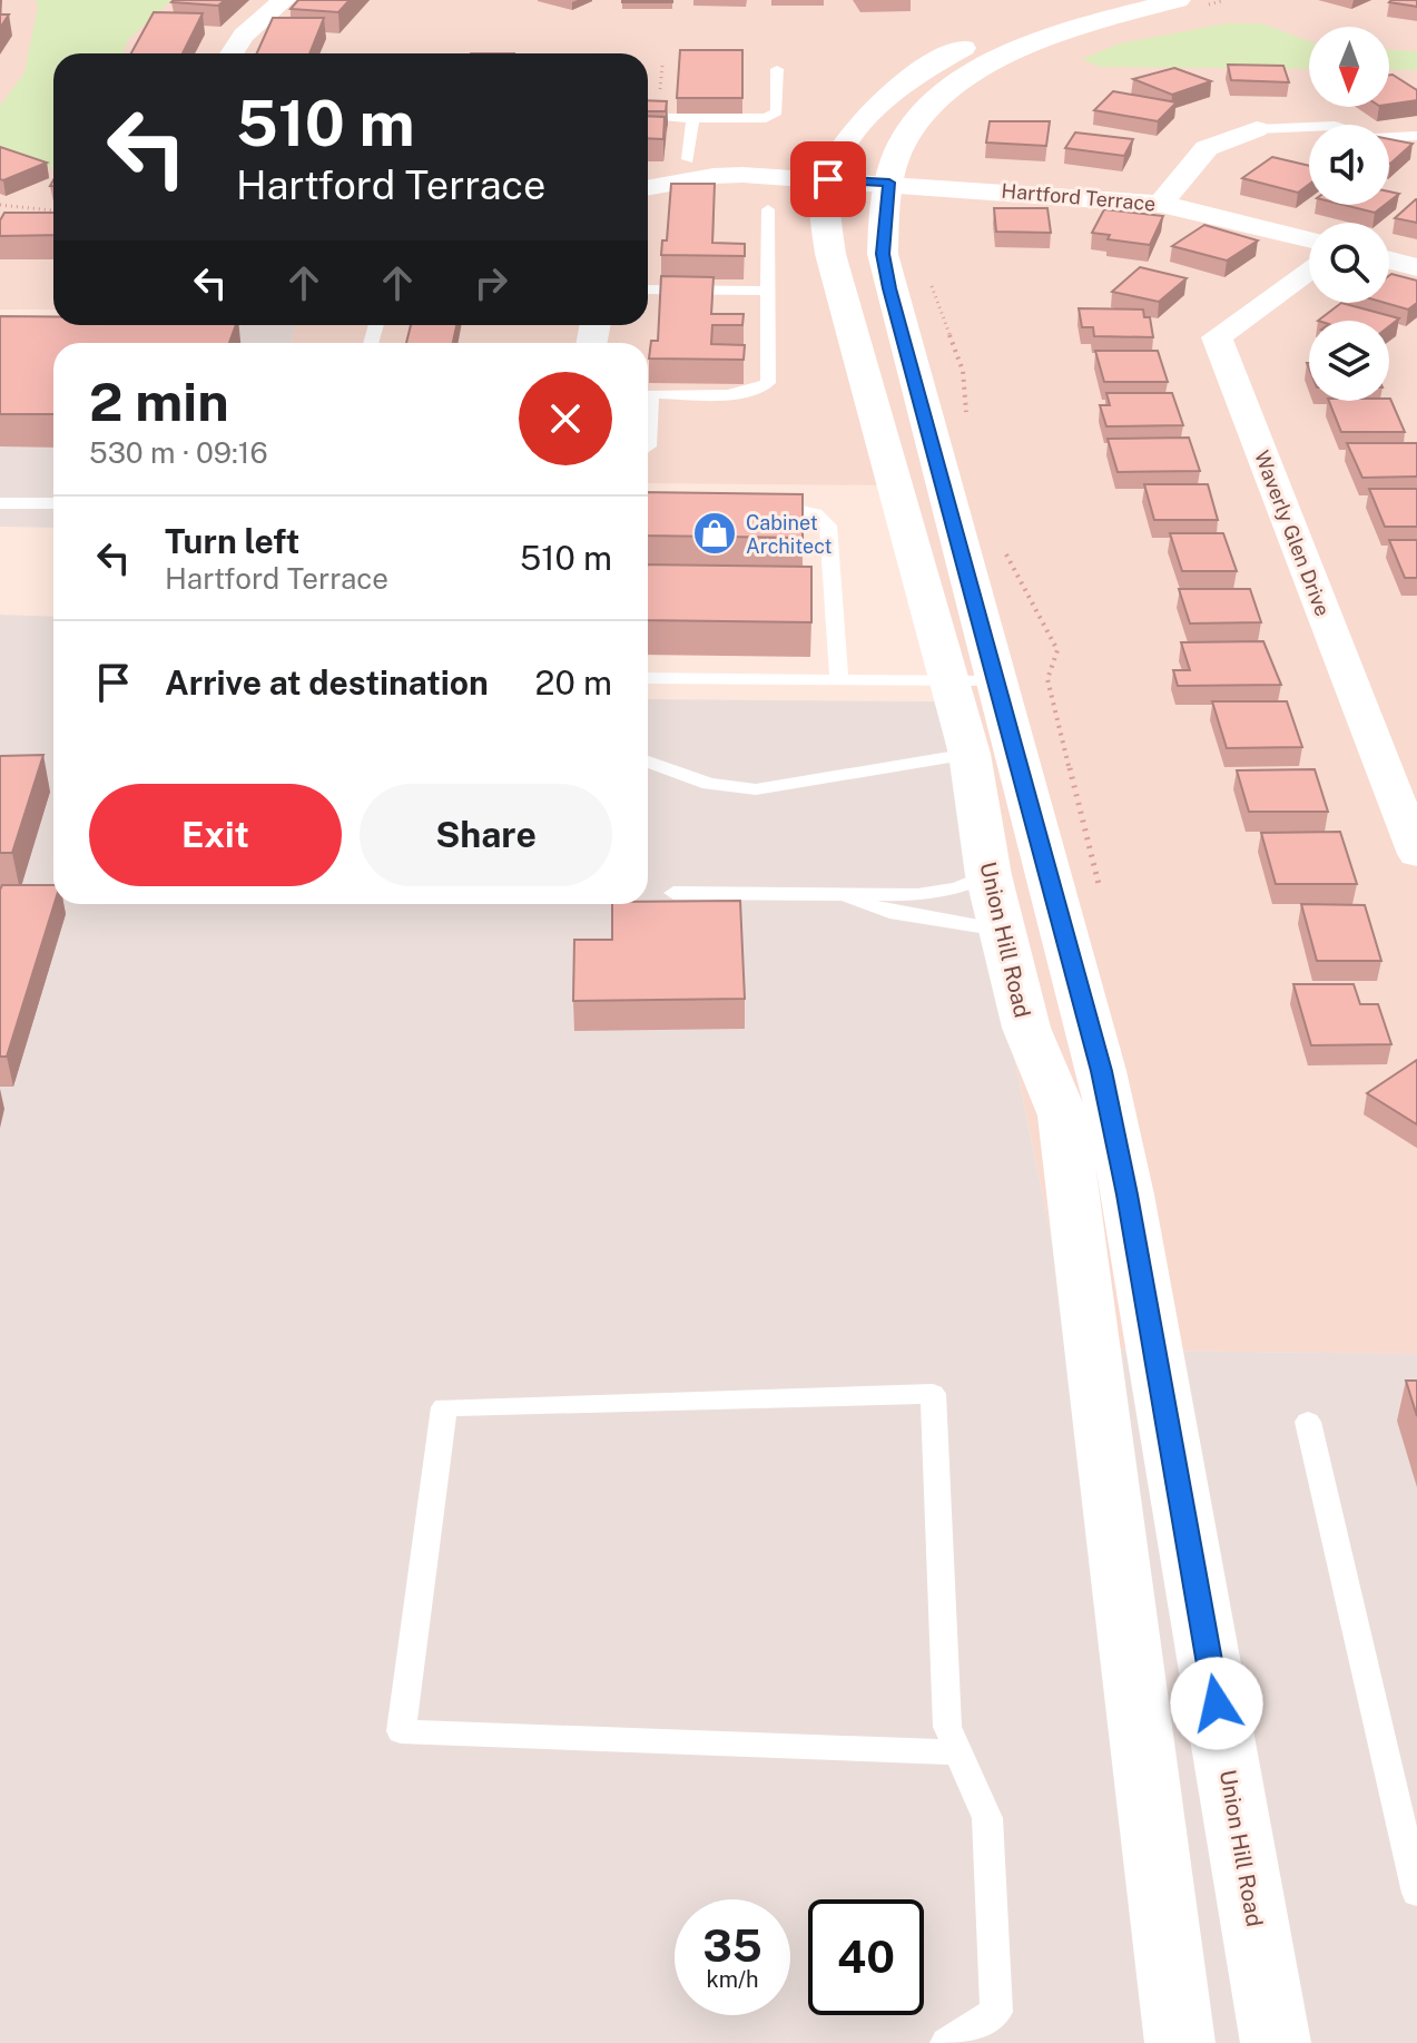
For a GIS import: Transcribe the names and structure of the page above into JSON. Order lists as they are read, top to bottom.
{
  "streets": {
    "street": ["Hartford Terrace", "Waverly Glen Drive", "Union Hill Road"]
  },
  "crossings": [
    ["Hartford Terrace", "Union Hill Road"]
  ],
  "places": {
    "shop": ["Cabinet Architect"]
  },
  "north": "bottom",
  "page": {
    "turn": ["510 m", "Hartford Terrace"],
    "heading": ["2 min", "530 m · 09:16"],
    "list": [
      {
        "name": "Turn left",
        "note": "Hartford Terrace",
        "value": "510 m"
      },
      {
        "name": "Arrive at destination",
        "value": "20 m"
      }
    ],
    "buttons": ["Exit", "Share"],
    "speed": "35 km/h",
    "limit": "40"
  }
}
